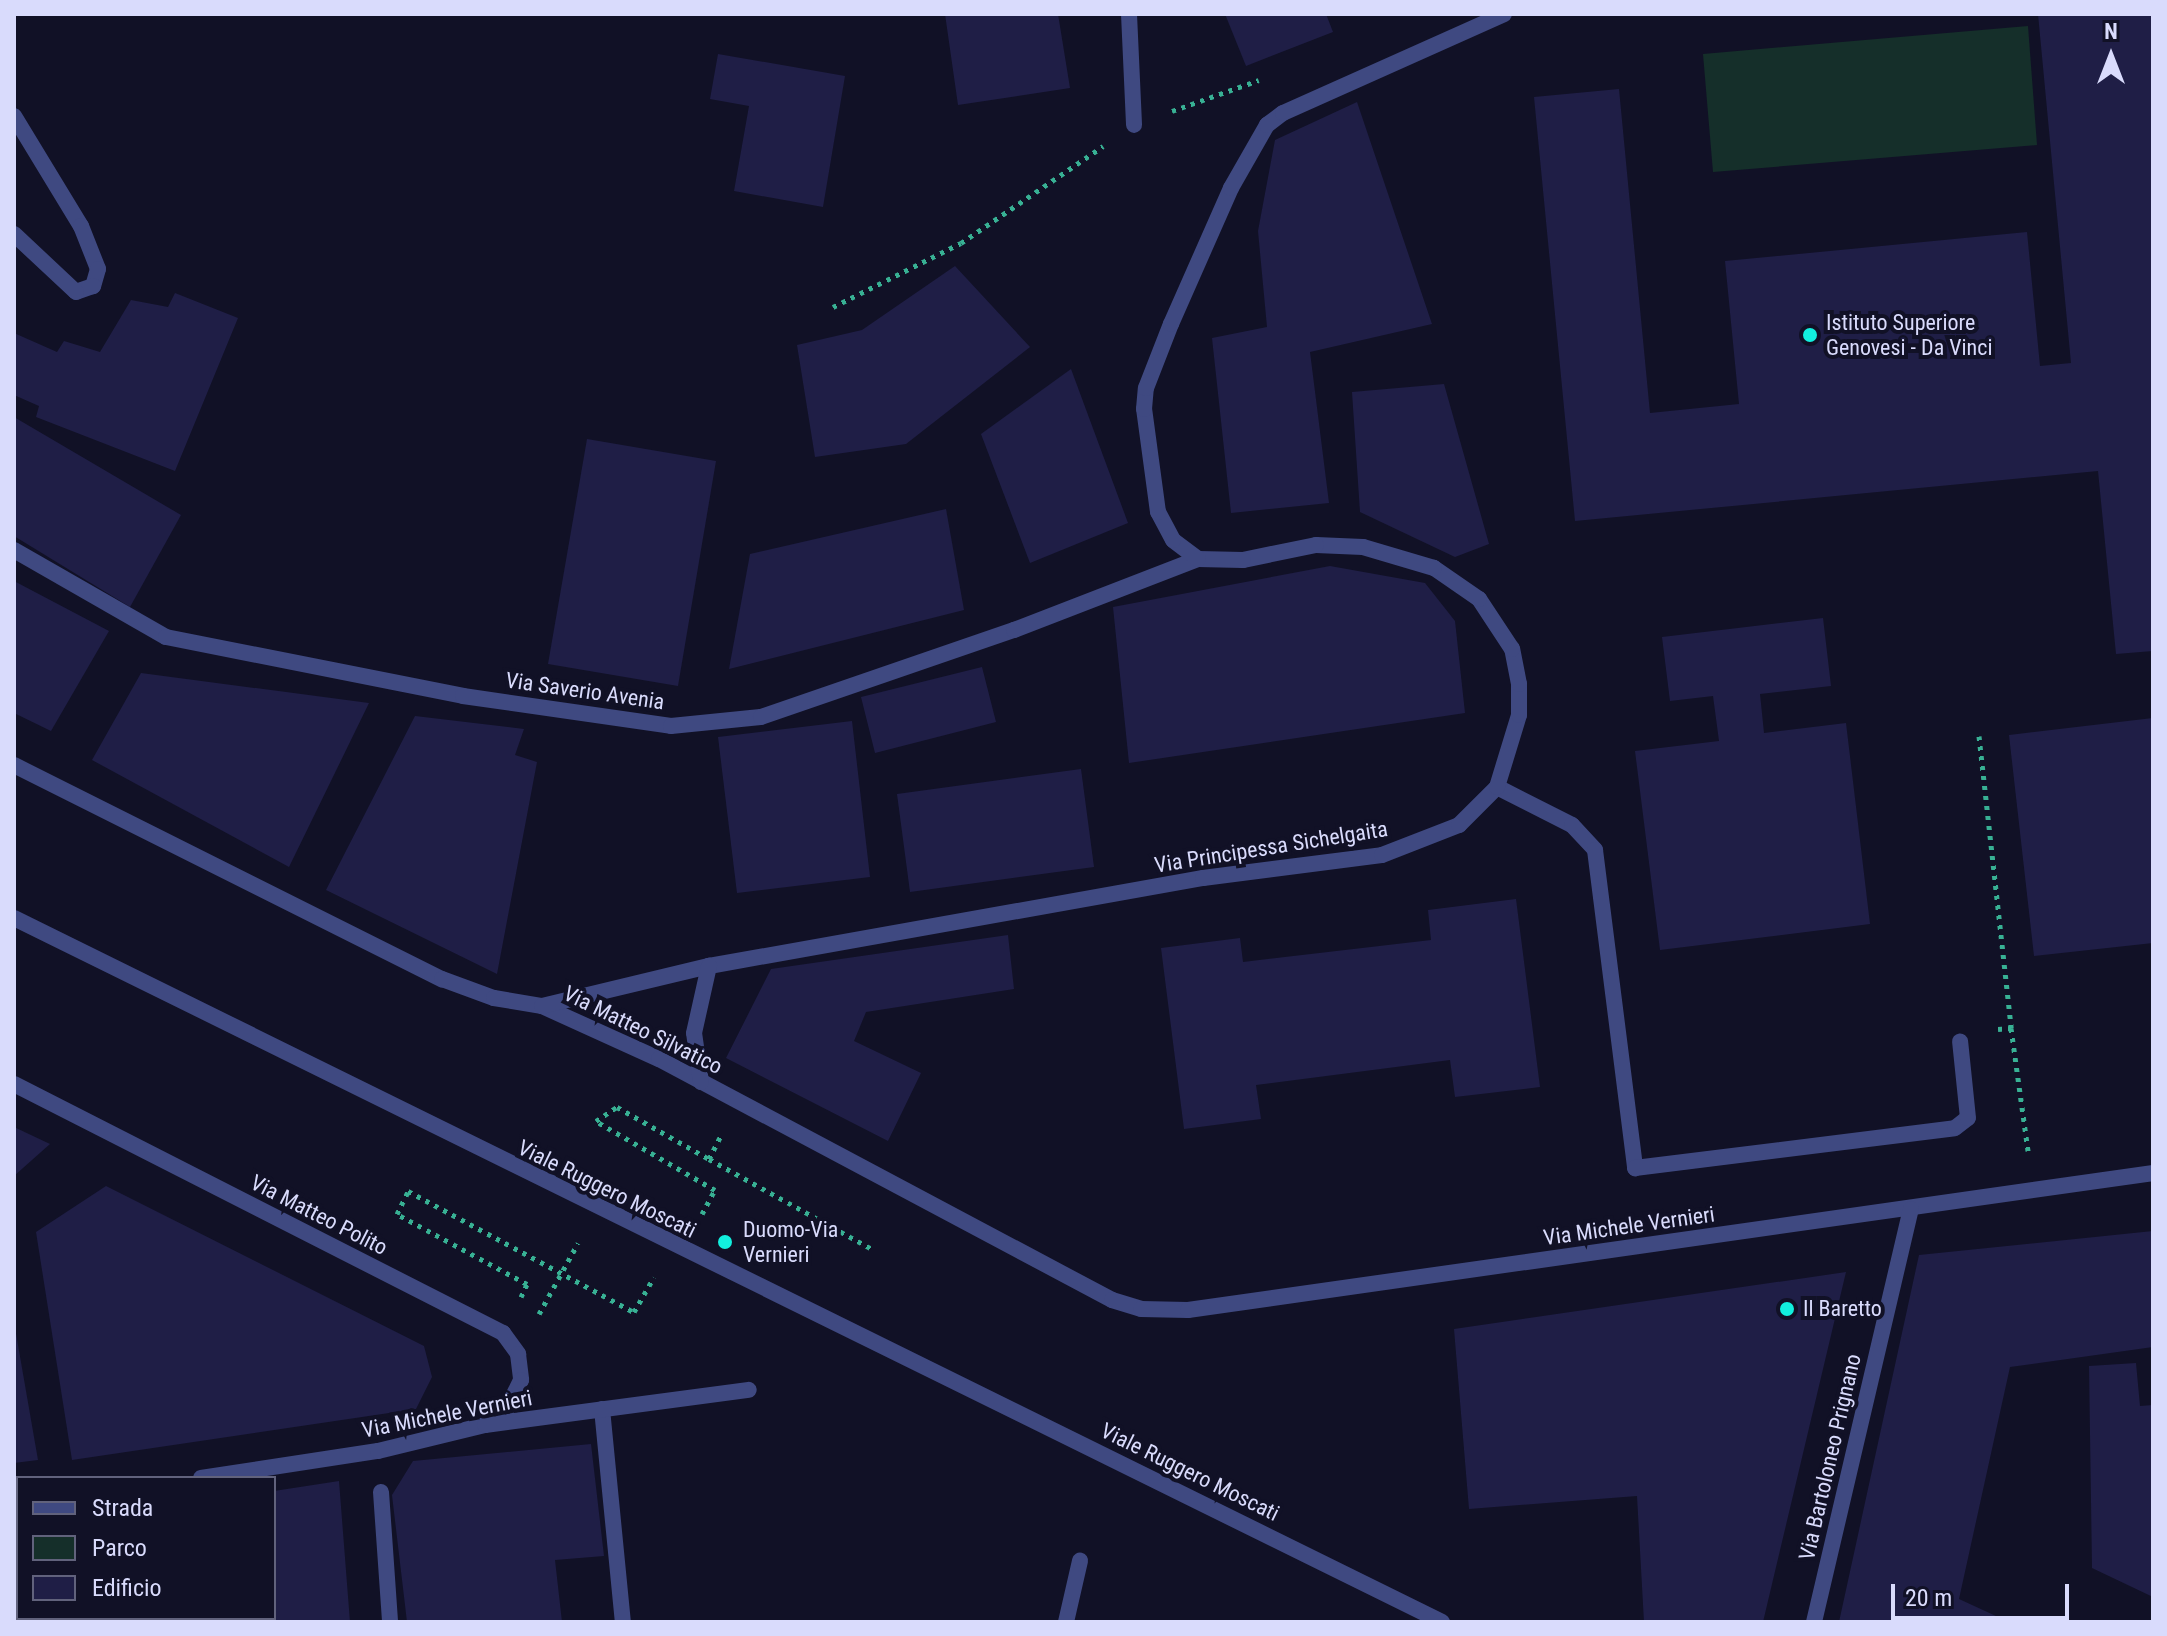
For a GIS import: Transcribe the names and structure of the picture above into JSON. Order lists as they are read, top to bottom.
{
  "streets": {
    "street": [
      "Via Saverio Avenia",
      "Via Principessa Sichelgaita",
      "Via Matteo Silvatico",
      "Viale Ruggero Moscati",
      "Via Matteo Polito",
      "Via Michele Vernieri",
      "Via Bartoloneo Prignano"
    ]
  },
  "crossings": [
    ["Via Saverio Avenia", "Via Principessa Sichelgaita"],
    ["Via Principessa Sichelgaita", "Via Matteo Silvatico"],
    ["Via Matteo Silvatico", "Via Michele Vernieri"],
    ["Via Michele Vernieri", "Via Bartoloneo Prignano"]
  ],
  "places": ["Istituto Superiore Genovesi - Da Vinci", "Duomo-Via Vernieri", "Il Baretto"],
  "legend": ["Strada", "Parco", "Edificio"],
  "scale_bar": "20 m",
  "north": "top"
}
